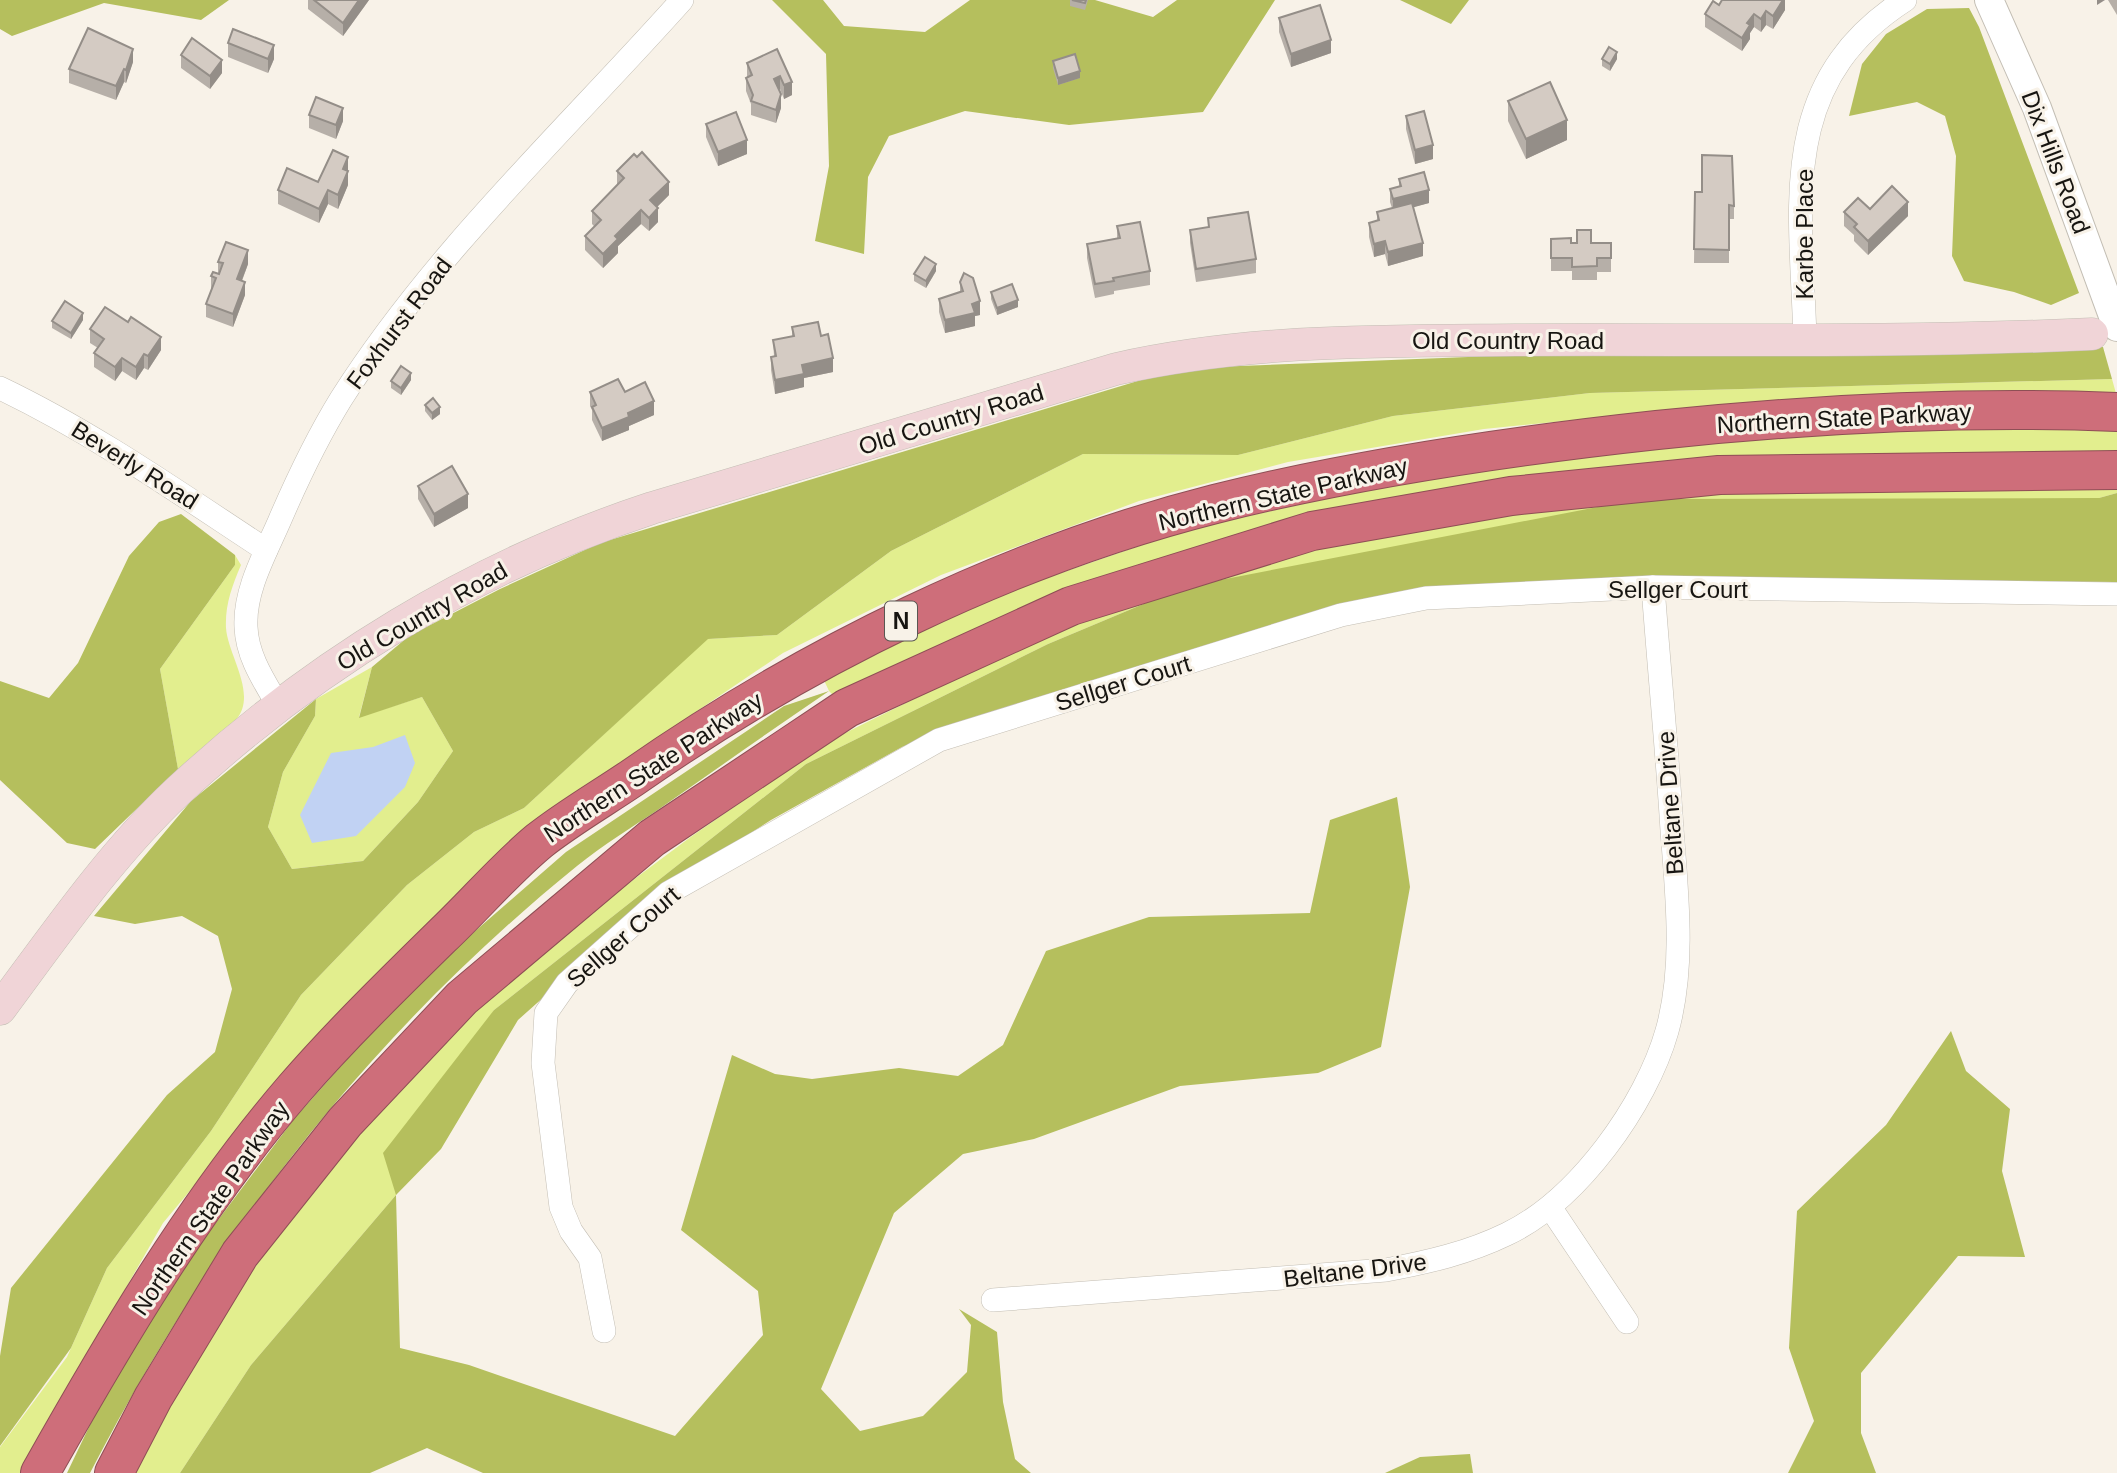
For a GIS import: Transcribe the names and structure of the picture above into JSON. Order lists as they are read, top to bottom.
{
  "streets": {
    "highway": ["Northern State Parkway", "N"],
    "main road": ["Old Country Road"],
    "street": [
      "Dix Hills Road",
      "Karbe Place",
      "Foxhurst Road",
      "Beverly Road",
      "Sellger Court",
      "Beltane Drive"
    ]
  },
  "crossings": [
    ["Dix Hills Road", "Old Country Road"],
    ["Karbe Place", "Old Country Road"],
    ["Foxhurst Road", "Old Country Road"],
    ["Foxhurst Road", "Beverly Road"],
    ["Sellger Court", "Beltane Drive"]
  ]
}
